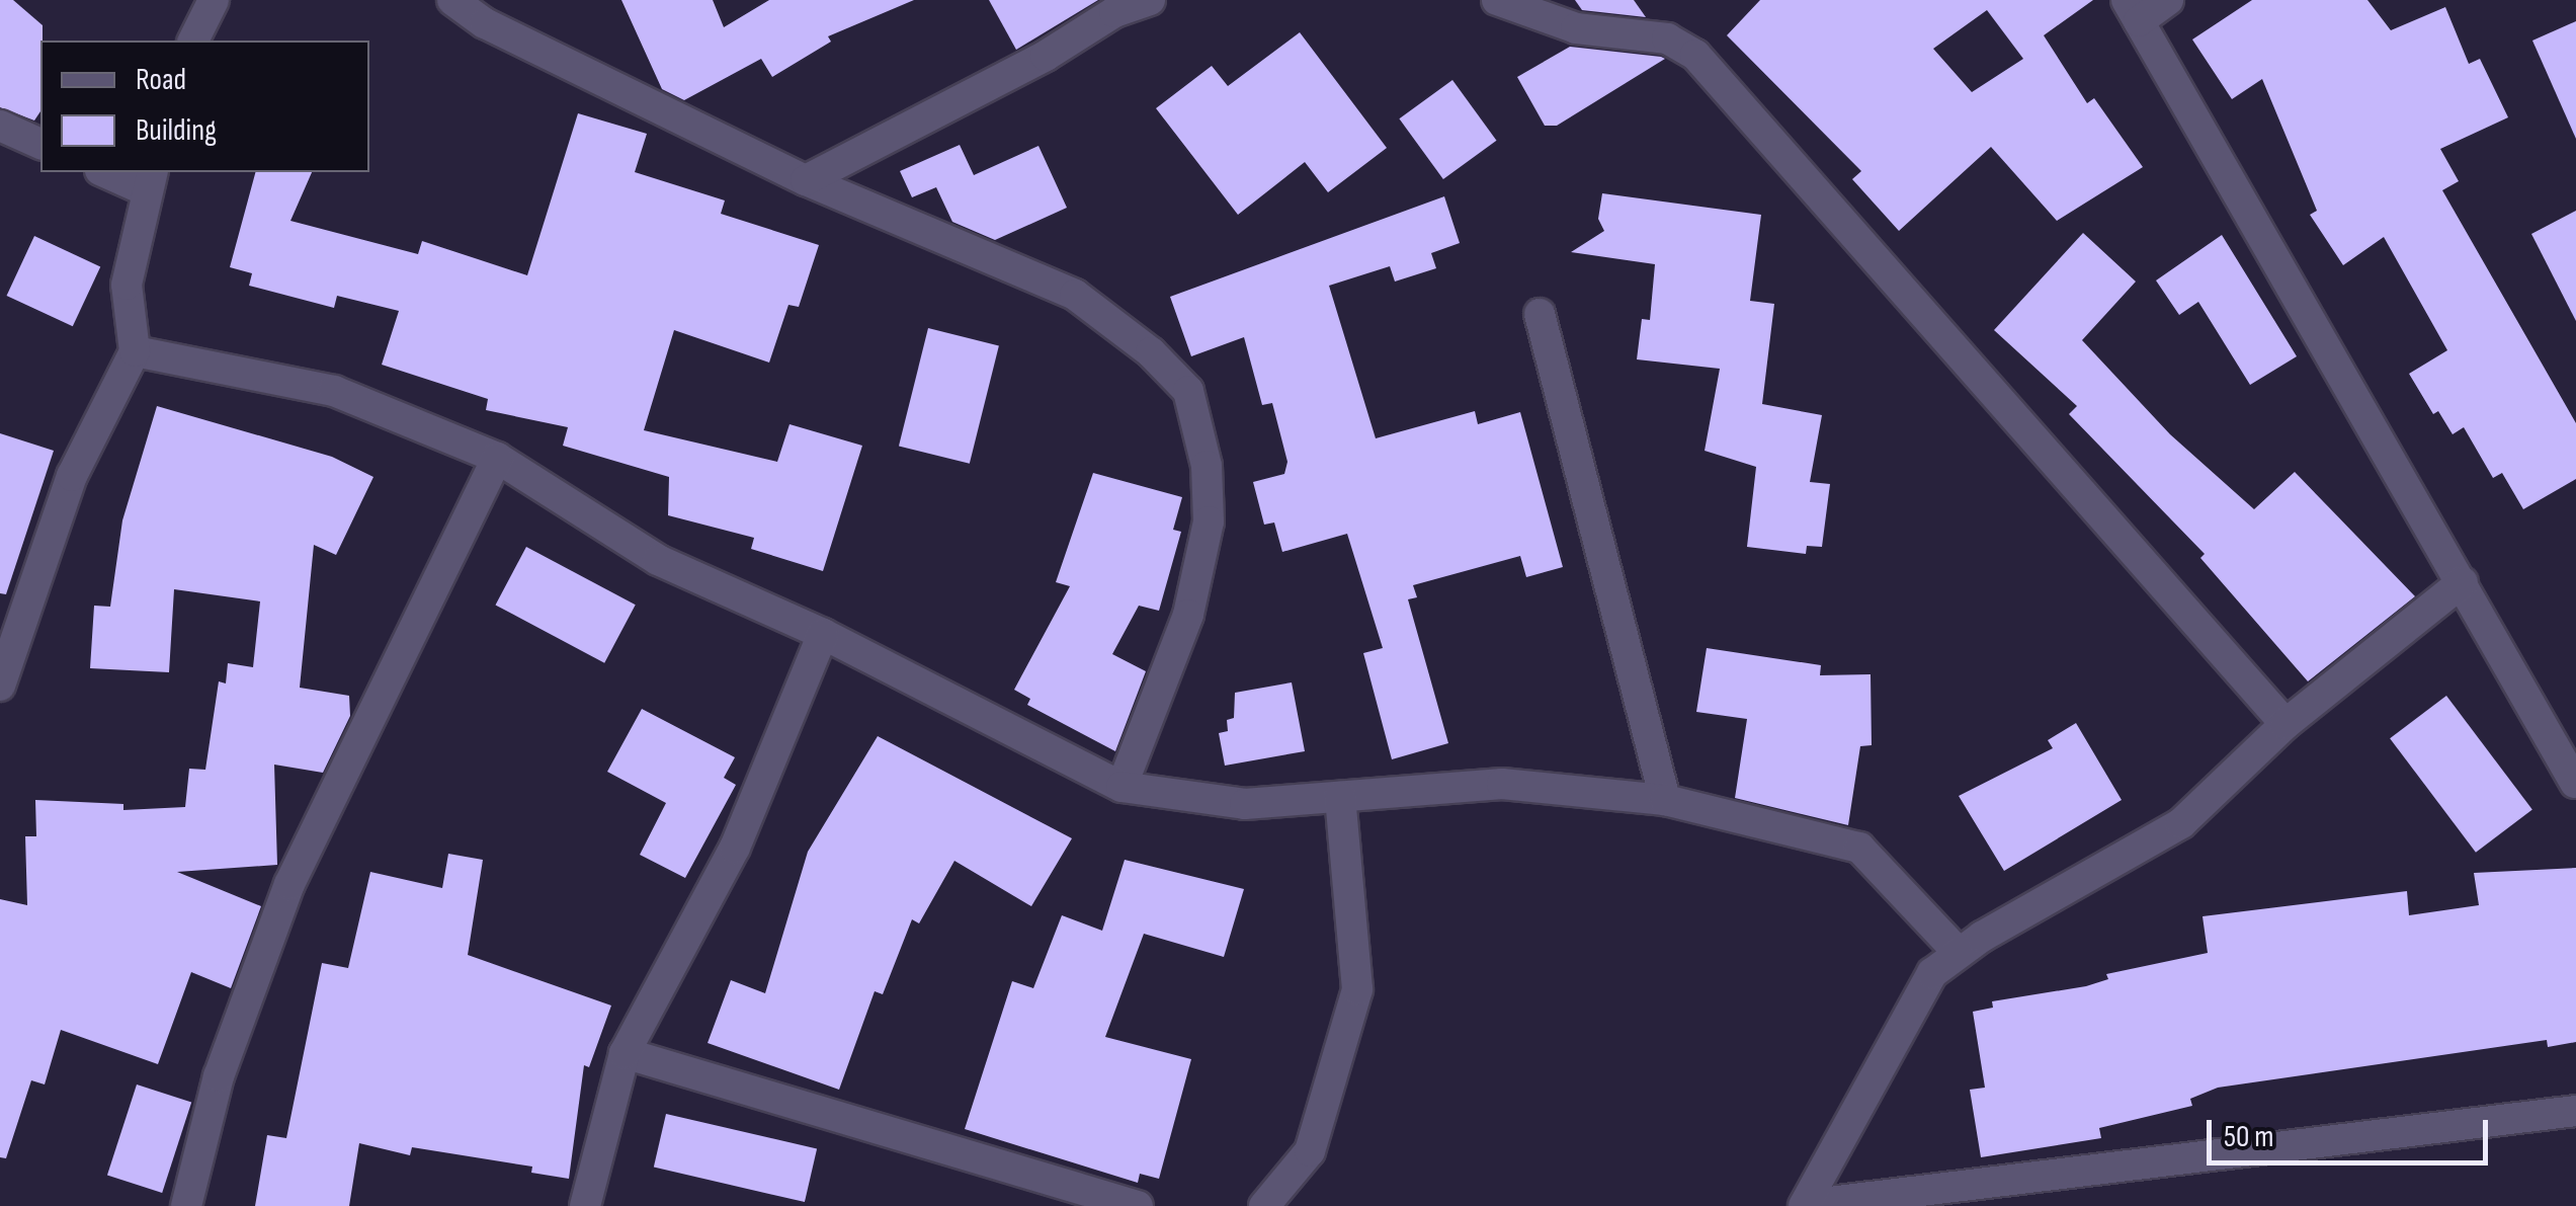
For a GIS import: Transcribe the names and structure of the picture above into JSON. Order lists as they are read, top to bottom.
{
  "legend": ["Road", "Building"],
  "scale_bar": "50 m"
}
